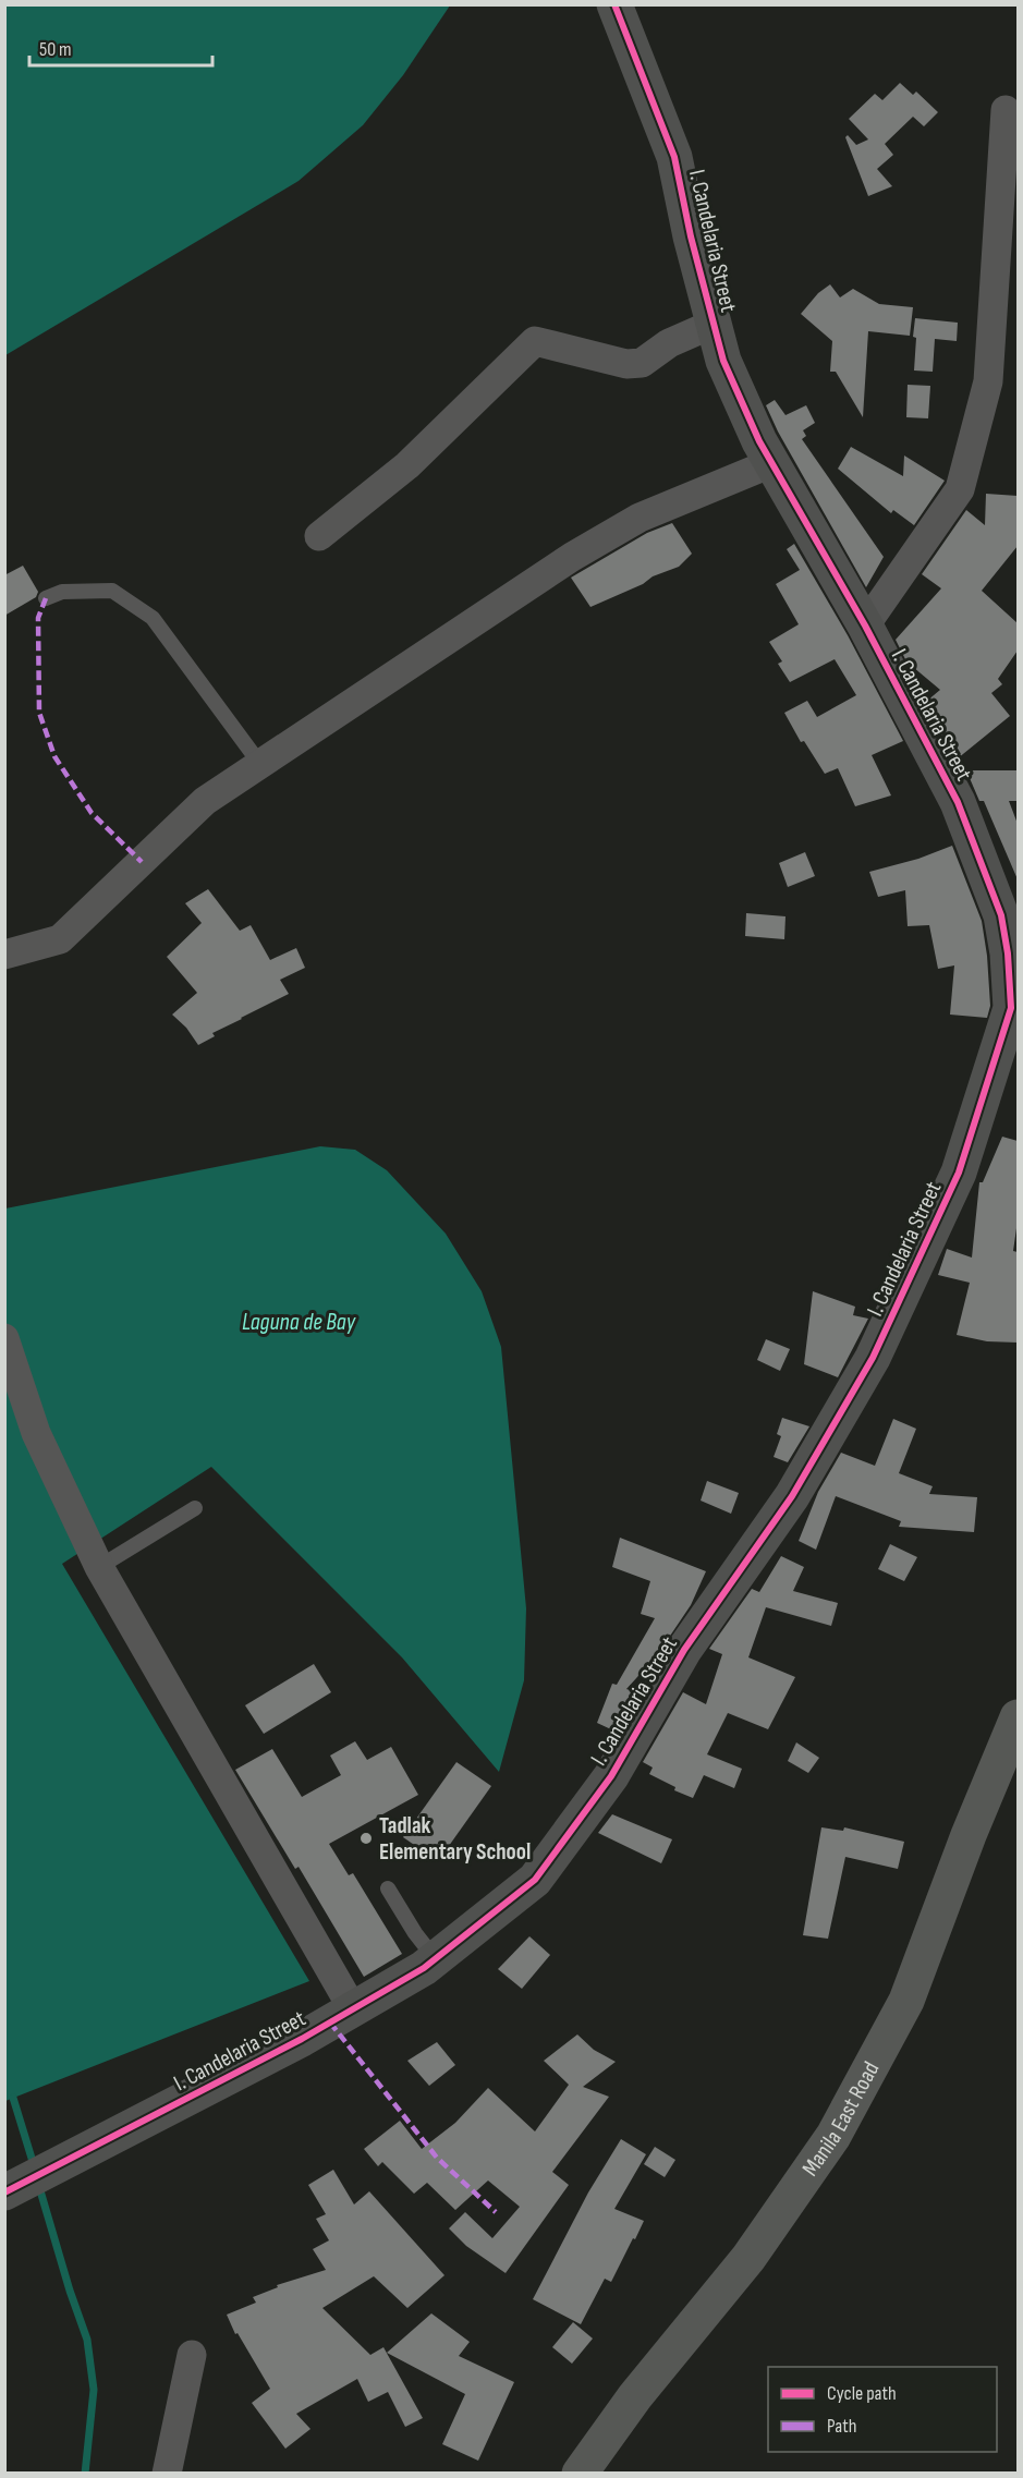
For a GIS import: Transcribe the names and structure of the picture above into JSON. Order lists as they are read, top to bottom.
{
  "streets": {
    "main road": ["Manila East Road"],
    "street": ["I. Candelaria Street"]
  },
  "water": ["Laguna de Bay"],
  "places": ["Tadlak Elementary School"],
  "legend": ["Cycle path", "Path"],
  "scale_bar": "50 m"
}
